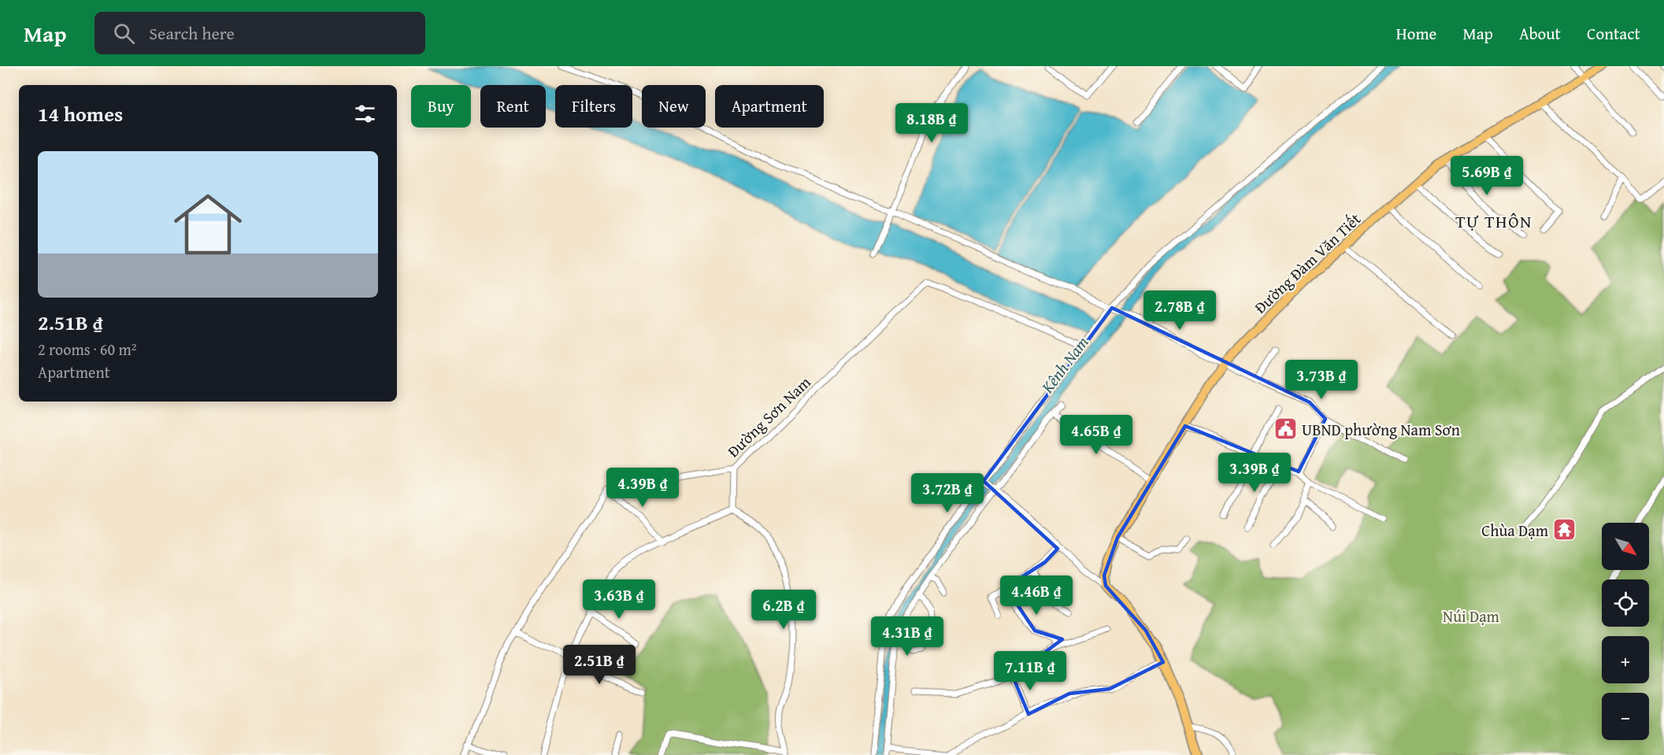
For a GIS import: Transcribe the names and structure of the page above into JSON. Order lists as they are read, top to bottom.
{
  "streets": {
    "main road": ["Đường Đàm Văn Tiết"],
    "street": ["Đường Sơn Nam"]
  },
  "districts": ["TỰ THÔN"],
  "water": ["Kênh Nam"],
  "parks": ["Núi Dạm"],
  "places": {
    "public building": ["UBND phường Nam Sơn"],
    "temple": ["Chùa Dạm"]
  },
  "north": "bottom right",
  "page": {
    "header": "Map",
    "search": "Search here",
    "nav": [
      "Home",
      "Map",
      "About",
      "Contact"
    ],
    "chip": [
      "Buy",
      "Rent",
      "Filters",
      "New",
      "Apartment"
    ],
    "heading": "14 homes",
    "price": [
      "8.18B ₫",
      "5.69B ₫",
      "2.78B ₫",
      "3.73B ₫",
      "4.65B ₫",
      "3.39B ₫",
      "4.39B ₫",
      "3.72B ₫",
      "4.46B ₫",
      "3.63B ₫",
      "6.2B ₫",
      "4.31B ₫",
      "2.51B ₫",
      "7.11B ₫"
    ],
    "list": [
      {
        "name": "2.51B ₫",
        "note": "2 rooms · 60 m² · Apartment"
      }
    ],
    "map_buttons": ["+", "−"]
  }
}
